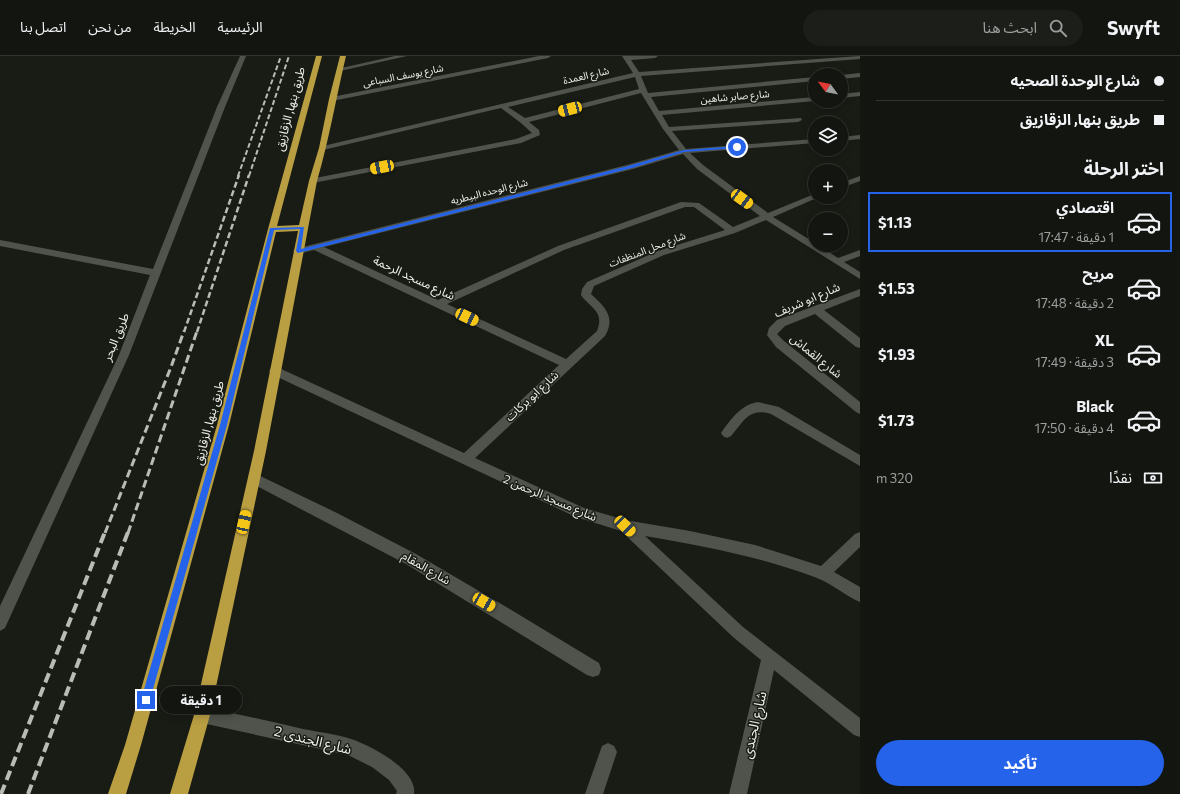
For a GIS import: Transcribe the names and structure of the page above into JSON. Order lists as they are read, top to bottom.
{
  "streets": {
    "highway": ["طريق بنها, الزقازيق"],
    "street": [
      "شارع يوسف السباعى",
      "شارع العمدة",
      "شارع صابر شاهين",
      "شارع الوحده البيطريه",
      "شارع محل المنظفات",
      "شارع مسجد الرحمة",
      "شارع ابو شريف",
      "طريق البحر",
      "شارع القماش",
      "شارع ابو بركات",
      "شارع مسجد الرحمن 2",
      "شارع المقام",
      "شارع الجندى",
      "شارع الجندى 2"
    ]
  },
  "crossings": [
    ["شارع الوحده البيطريه", "شارع مسجد الرحمة"],
    ["شارع محل المنظفات", "شارع ابو بركات"],
    ["شارع مسجد الرحمة", "شارع ابو بركات"],
    ["شارع ابو شريف", "شارع القماش"],
    ["شارع ابو بركات", "شارع مسجد الرحمن 2"]
  ],
  "north": "top left",
  "page": {
    "header": "Swyft",
    "search": "ابحث هنا",
    "nav": [
      "الرئيسية",
      "الخريطة",
      "من نحن",
      "اتصل بنا"
    ],
    "banner": ["شارع الوحدة الصحيه", "طريق بنها, الزقازيق"],
    "map_buttons": ["+", "−"],
    "heading": "اختر الرحلة",
    "list": [
      {
        "name": "اقتصادي",
        "note": "1 دقيقة · 17:47",
        "value": "$1.13"
      },
      {
        "name": "مريح",
        "note": "2 دقيقة · 17:48",
        "value": "$1.53"
      },
      {
        "name": "XL",
        "note": "3 دقيقة · 17:49",
        "value": "$1.93"
      },
      {
        "name": "Black",
        "note": "4 دقيقة · 17:50",
        "value": "$1.73"
      }
    ],
    "pay": ["نقدًا", "320 m"],
    "bubble": "1 دقيقة",
    "buttons": "تأكيد"
  }
}
